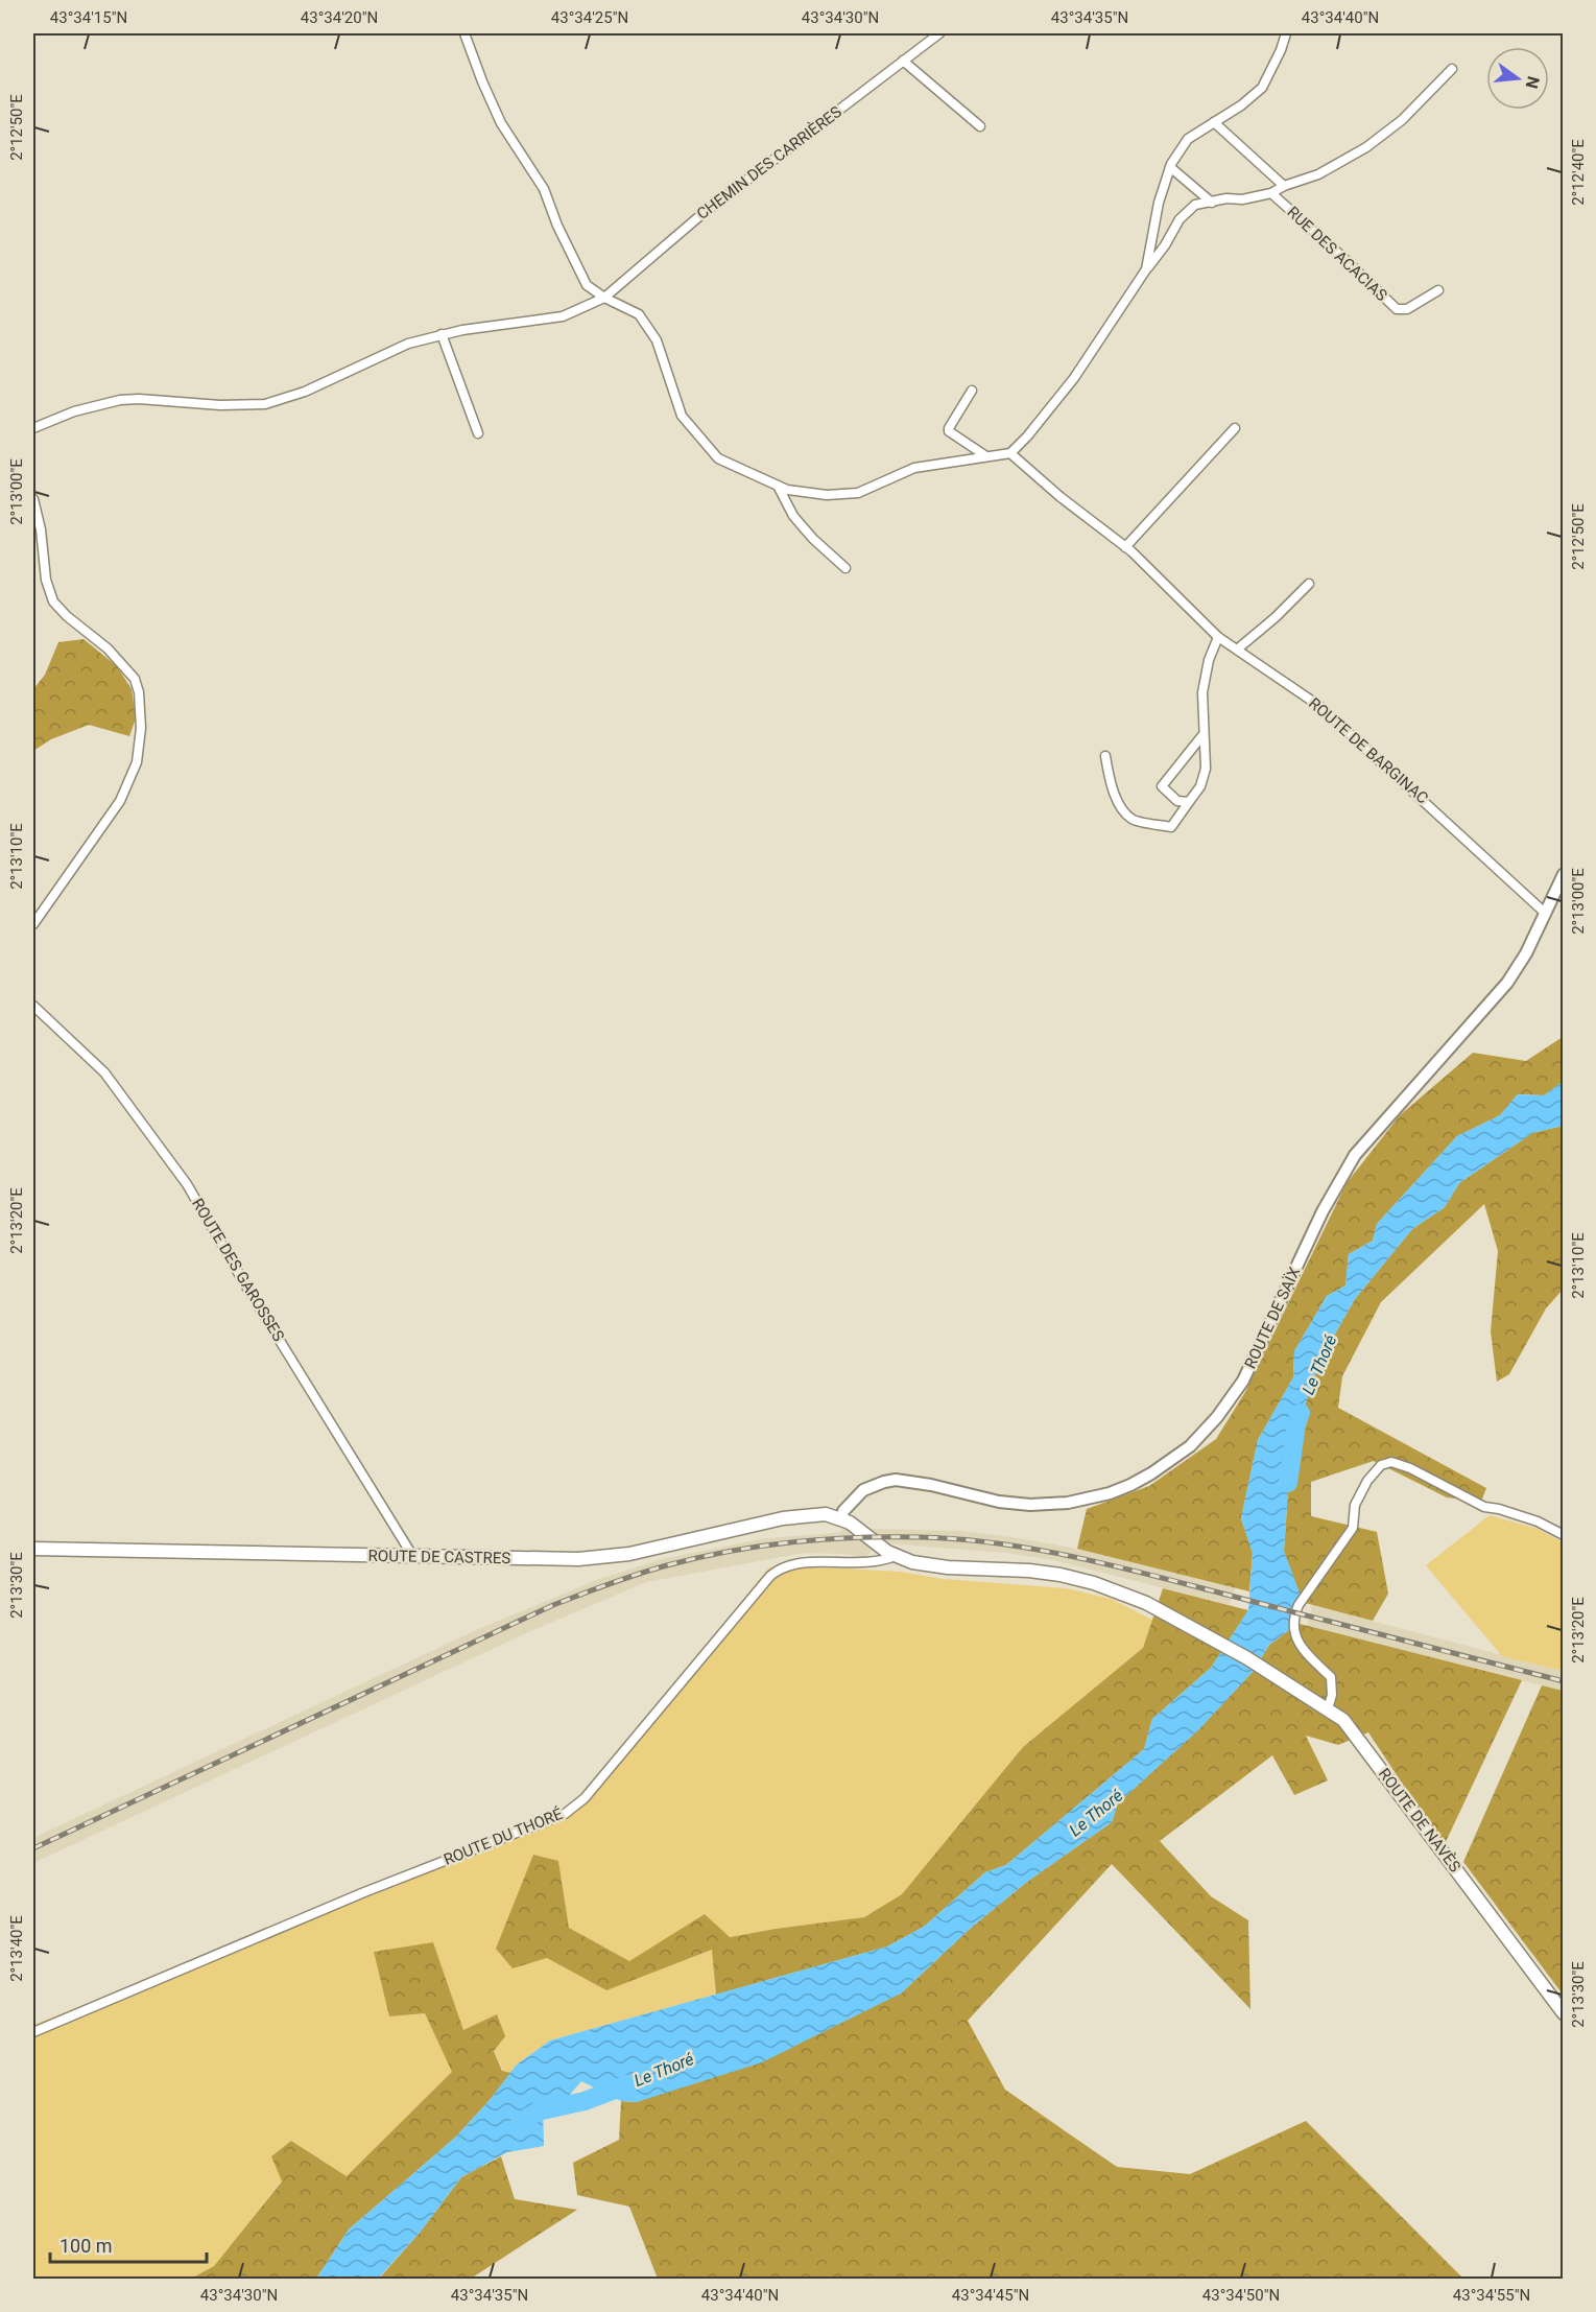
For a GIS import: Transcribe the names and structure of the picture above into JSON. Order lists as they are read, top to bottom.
{
  "streets": {
    "main road": ["ROUTE DE CASTRES", "ROUTE DE NAVÈS"],
    "street": [
      "CHEMIN DES CARRIÈRES",
      "RUE DES ACACIAS",
      "ROUTE DE BARGINAC",
      "ROUTE DES GAROSSES",
      "ROUTE DE SAÏX",
      "ROUTE DU THORÉ"
    ]
  },
  "crossings": [
    ["ROUTE DE BARGINAC", "ROUTE DE SAÏX"],
    ["ROUTE DES GAROSSES", "ROUTE DE CASTRES"],
    ["ROUTE DE SAÏX", "ROUTE DE CASTRES"],
    ["ROUTE DE SAÏX", "ROUTE DE NAVÈS"],
    ["ROUTE DE CASTRES", "ROUTE DE NAVÈS"],
    ["ROUTE DE NAVÈS", "ROUTE DU THORÉ"]
  ],
  "water": ["Le Thoré"],
  "scale_bar": "100 m",
  "north": "right",
  "coordinates": [
    "43°34'15\"N",
    "43°34'20\"N",
    "43°34'25\"N",
    "43°34'30\"N",
    "43°34'35\"N",
    "43°34'40\"N",
    "2°12'50\"E",
    "2°12'40\"E",
    "2°13'00\"E",
    "2°13'10\"E",
    "2°13'20\"E",
    "2°13'30\"E",
    "2°13'40\"E",
    "43°34'45\"N",
    "43°34'50\"N",
    "43°34'55\"N"
  ]
}
